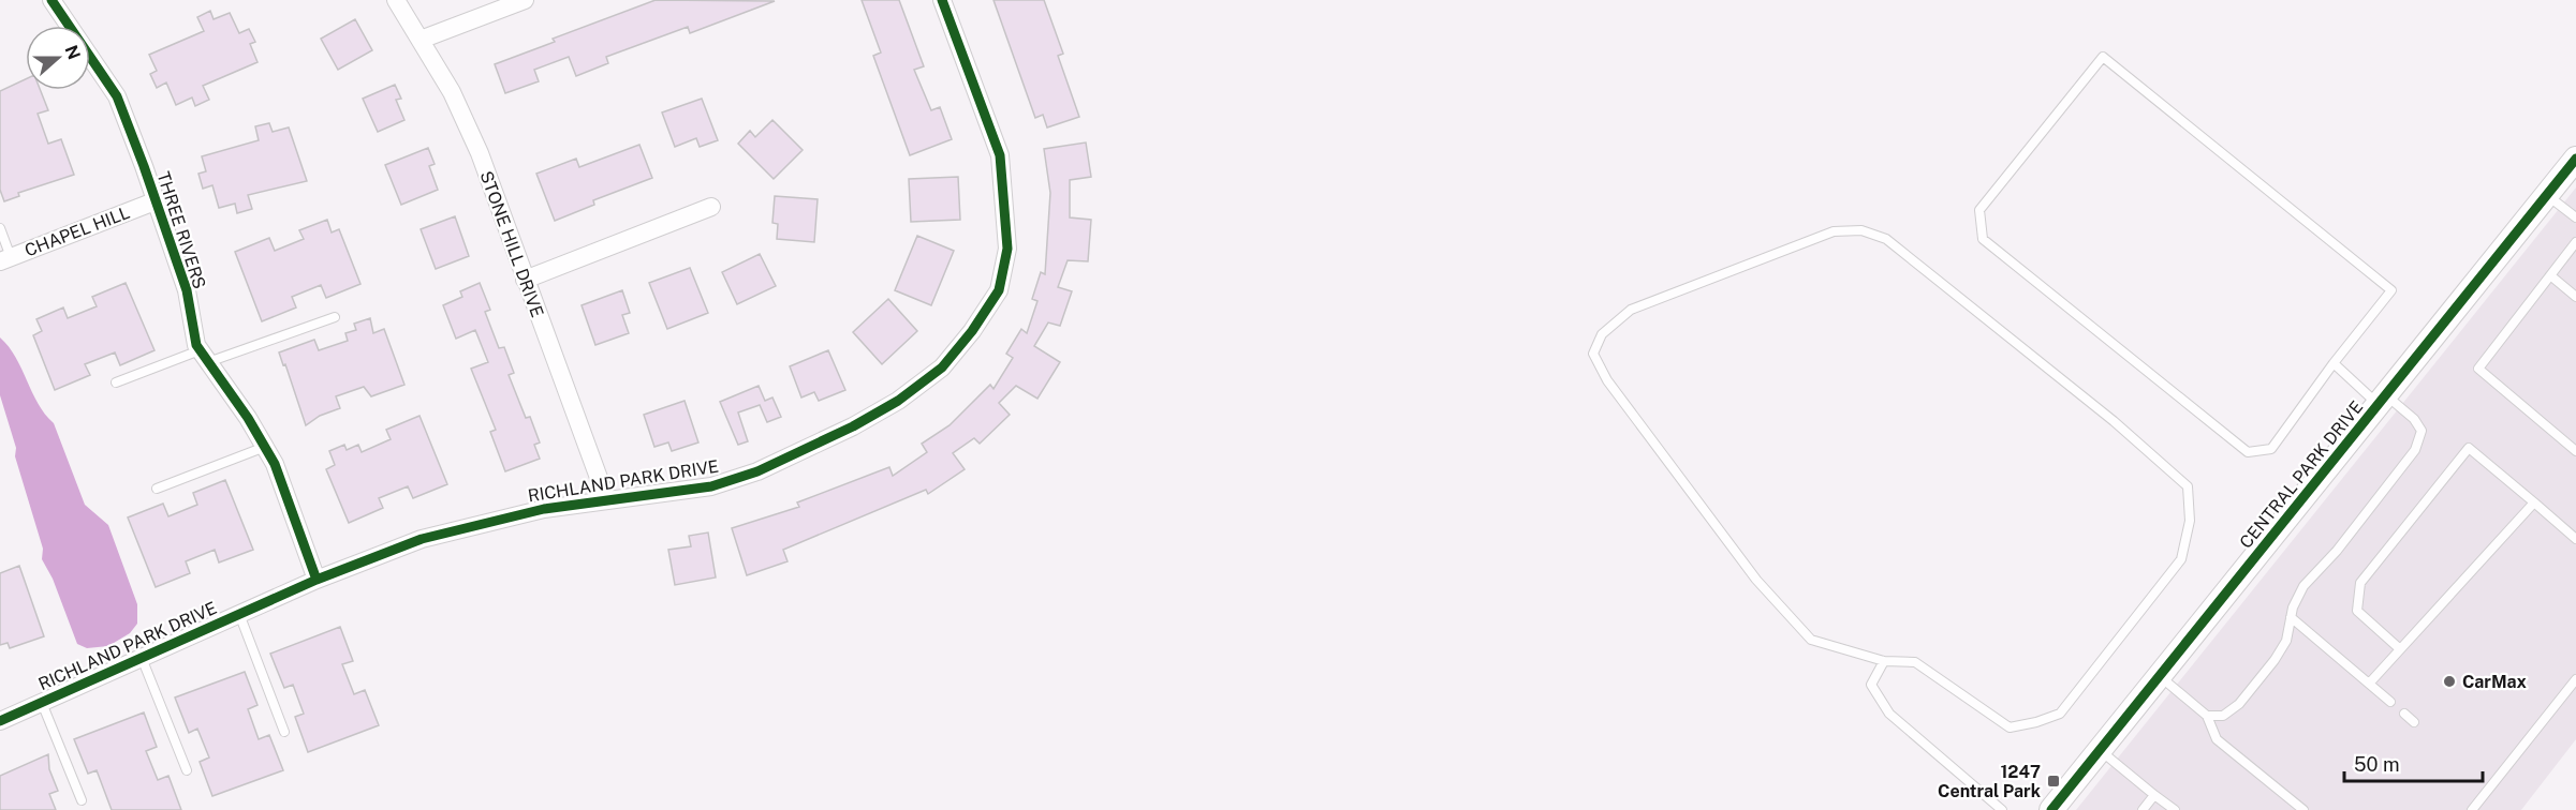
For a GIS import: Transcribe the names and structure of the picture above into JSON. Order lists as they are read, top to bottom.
{
  "streets": {
    "street": [
      "THREE RIVERS",
      "CHAPEL HILL",
      "STONE HILL DRIVE",
      "CENTRAL PARK DRIVE",
      "RICHLAND PARK DRIVE"
    ]
  },
  "crossings": [
    ["THREE RIVERS", "CHAPEL HILL"],
    ["THREE RIVERS", "RICHLAND PARK DRIVE"],
    ["STONE HILL DRIVE", "RICHLAND PARK DRIVE"]
  ],
  "places": {
    "other": ["CarMax"],
    "transit": ["1247 Central Park"]
  },
  "scale_bar": "50 m",
  "north": "right"
}
